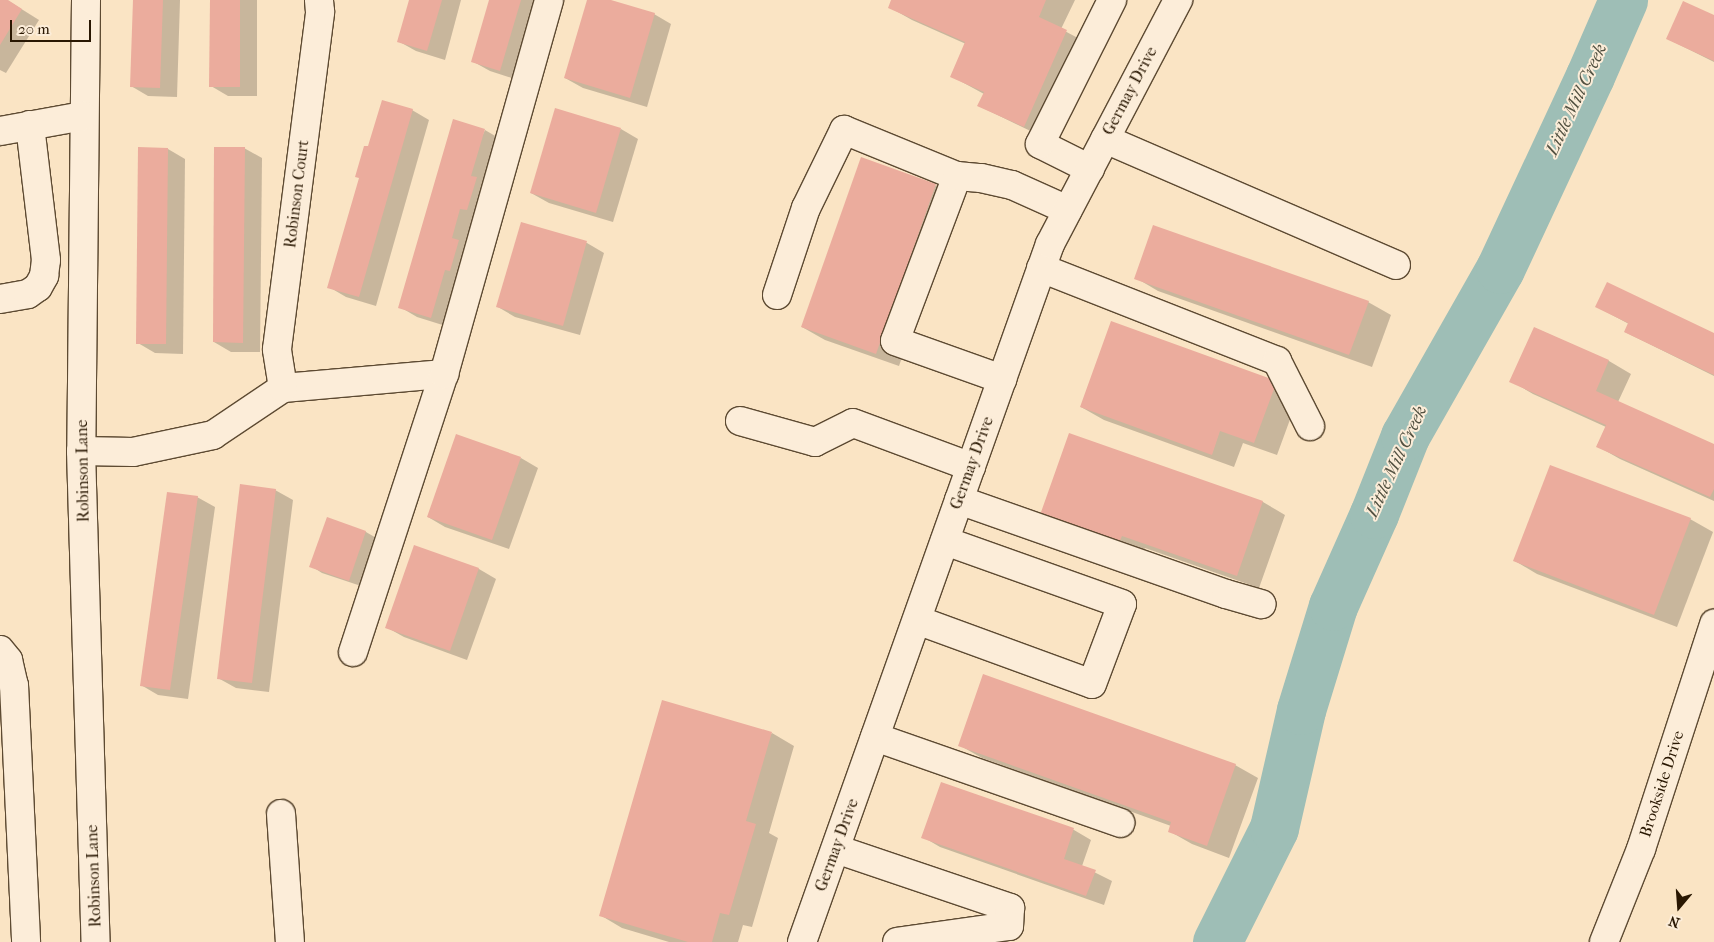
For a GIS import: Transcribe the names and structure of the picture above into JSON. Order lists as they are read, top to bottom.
{
  "streets": {
    "street": [
      "Germay Drive",
      "Robinson Court",
      "Robinson Lane",
      "Brookside Drive"
    ]
  },
  "water": ["Little Mill Creek"],
  "scale_bar": "20 m",
  "north": "bottom"
}
